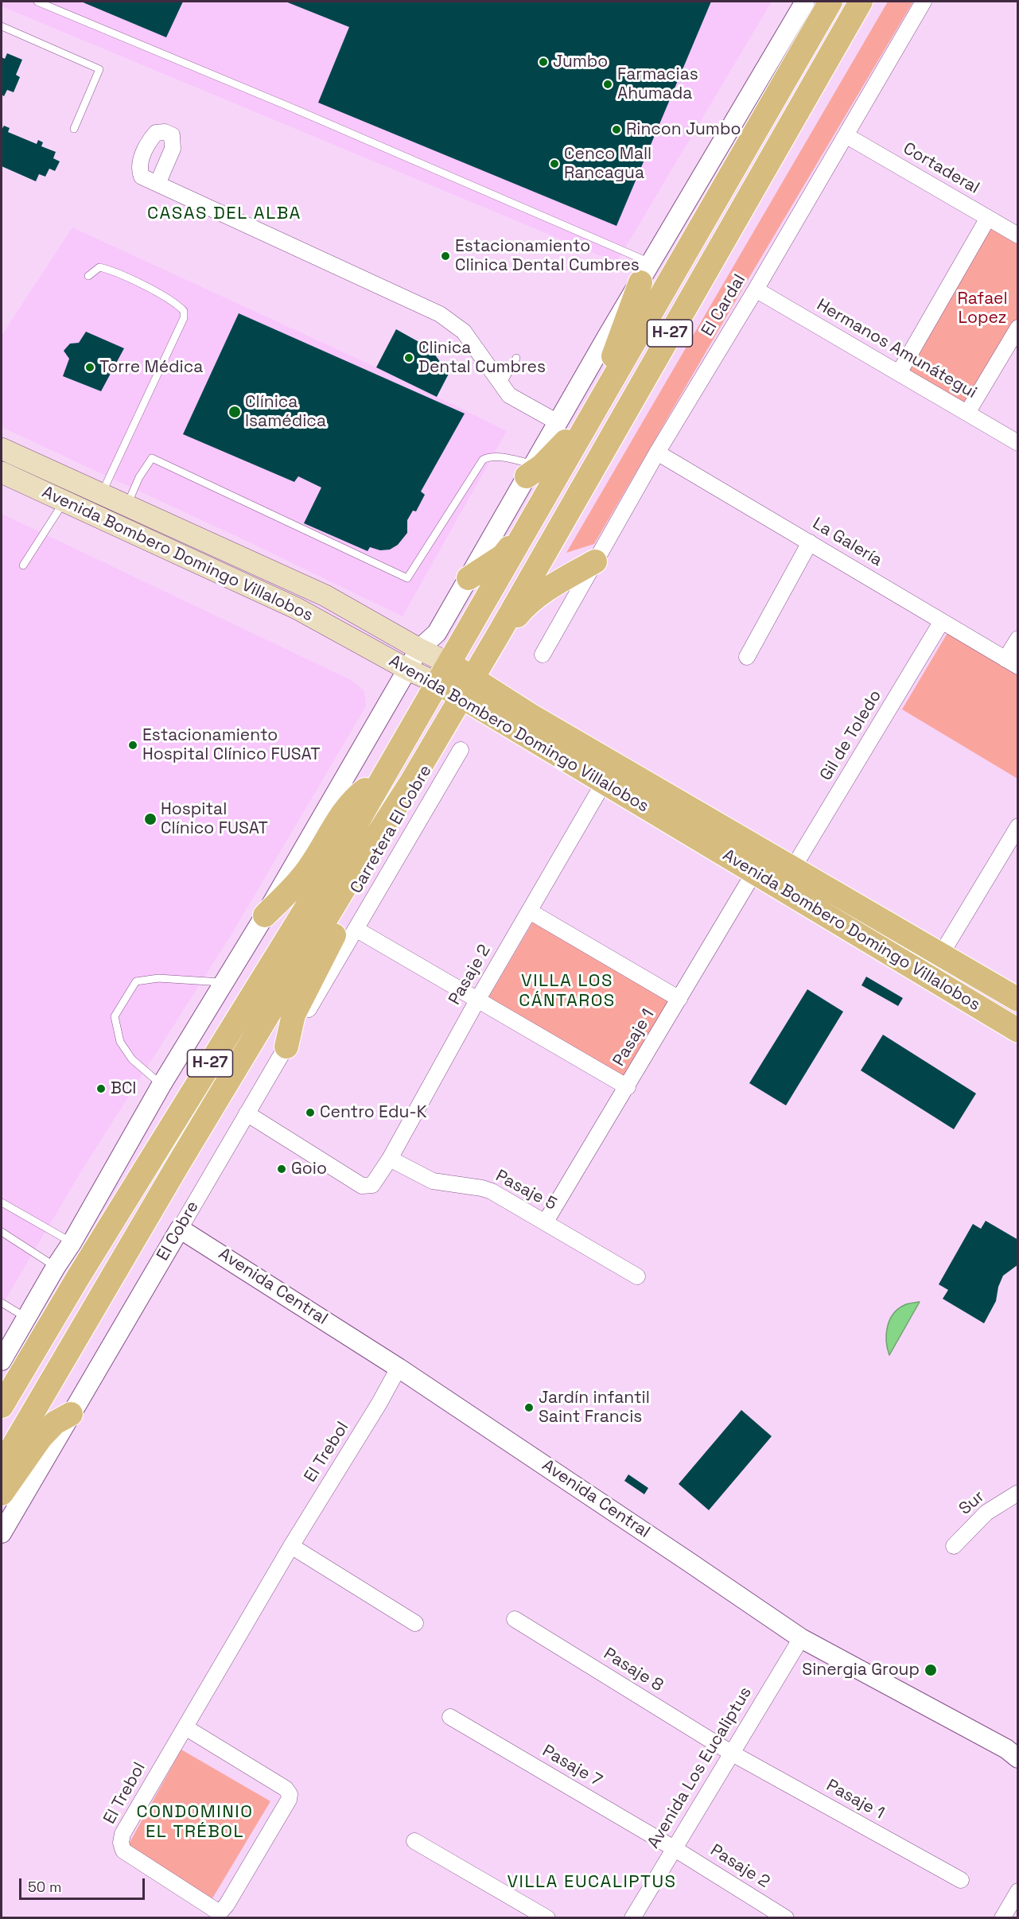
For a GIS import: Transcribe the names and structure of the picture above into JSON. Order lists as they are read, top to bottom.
{
  "streets": {
    "main road": ["H-27", "Avenida Bombero Domingo Villalobos"],
    "street": [
      "Cortaderal",
      "El Cardal",
      "Hermanos Amunátegui",
      "La Galería",
      "Gil de Toledo",
      "Carretera El Cobre",
      "Pasaje 2",
      "Pasaje 1",
      "Pasaje 5",
      "El Cobre",
      "Avenida Central",
      "El Trebol",
      "Sur",
      "Pasaje 8",
      "Pasaje 7",
      "Avenida Los Eucaliptus"
    ]
  },
  "crossings": [
    ["Cortaderal", "El Cardal"],
    ["El Cardal", "Hermanos Amunátegui"],
    ["El Cardal", "La Galería"],
    ["H-27", "Avenida Bombero Domingo Villalobos"],
    ["La Galería", "Gil de Toledo"],
    ["Avenida Bombero Domingo Villalobos", "Gil de Toledo"],
    ["Avenida Bombero Domingo Villalobos", "Pasaje 2"],
    ["Avenida Bombero Domingo Villalobos", "Pasaje 1"],
    ["Carretera El Cobre", "El Cobre"],
    ["Pasaje 2", "Pasaje 5"],
    ["Pasaje 2", "El Cobre"],
    ["Pasaje 2", "Pasaje 7"],
    ["Pasaje 2", "Avenida Los Eucaliptus"],
    ["Pasaje 1", "Pasaje 5"],
    ["Pasaje 1", "Pasaje 8"],
    ["Pasaje 1", "Avenida Los Eucaliptus"],
    ["El Cobre", "Avenida Central"],
    ["Avenida Central", "El Trebol"],
    ["Avenida Central", "Avenida Los Eucaliptus"],
    ["Pasaje 8", "Avenida Los Eucaliptus"],
    ["Pasaje 7", "Avenida Los Eucaliptus"]
  ],
  "districts": [
    "CASAS DEL ALBA",
    "VILLA LOS CÁNTAROS",
    "CONDOMINIO EL TRÉBOL",
    "VILLA EUCALIPTUS"
  ],
  "parks": ["Rafael Lopez"],
  "places": [
    "Jumbo",
    "Farmacias Ahumada",
    "Rincon Jumbo",
    "Cenco Mall Rancagua",
    "Estacionamiento Clinica Dental Cumbres",
    "Clinica Dental Cumbres",
    "Torre Médica",
    "Clínica Isamédica",
    "Estacionamiento Hospital Clínico FUSAT",
    "Hospital Clínico FUSAT",
    "BCI",
    "Centro Edu-K",
    "Goio",
    "Jardín infantil Saint Francis",
    "Sinergia Group"
  ],
  "scale_bar": "50 m"
}
